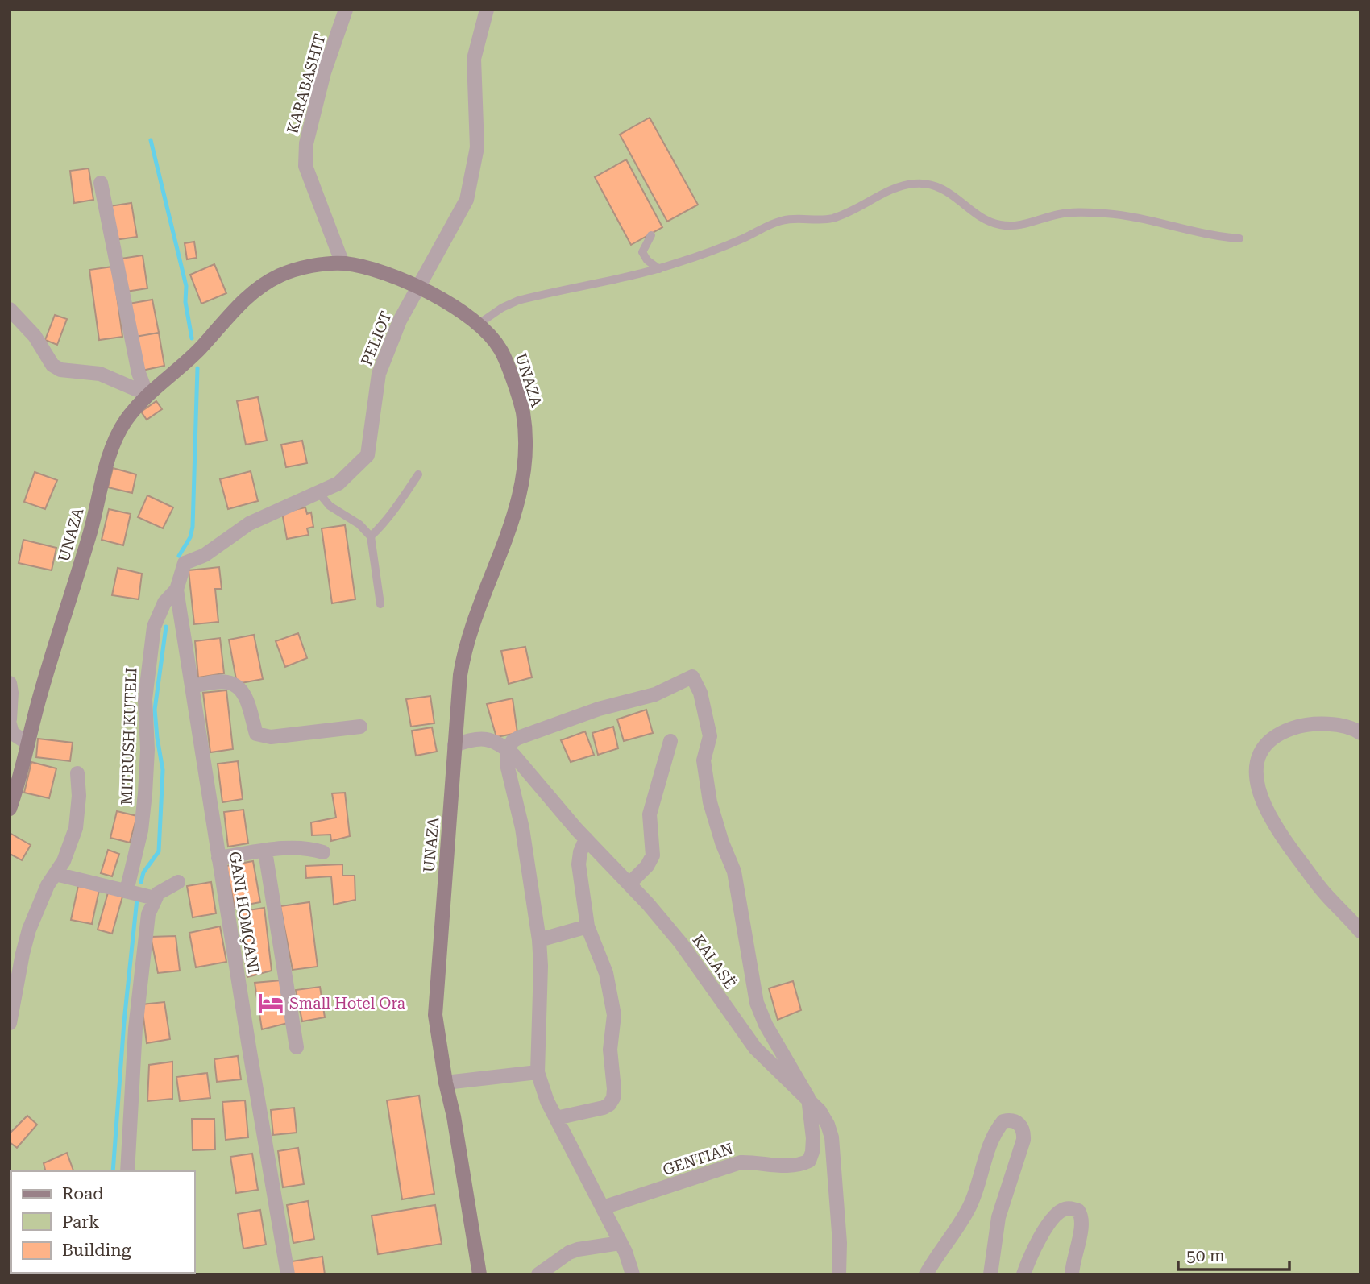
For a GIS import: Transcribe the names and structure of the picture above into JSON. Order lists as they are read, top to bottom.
{
  "streets": {
    "main road": ["UNAZA"],
    "street": [
      "KARABASHIT",
      "PELIOT",
      "MITRUSH KUTELI",
      "GANI HOMÇANI",
      "KALASË",
      "GENTIAN"
    ]
  },
  "crossings": [
    ["KARABASHIT", "UNAZA"],
    ["PELIOT", "UNAZA"],
    ["PELIOT", "MITRUSH KUTELI"],
    ["PELIOT", "GANI HOMÇANI"],
    ["UNAZA", "KALASË"],
    ["MITRUSH KUTELI", "GANI HOMÇANI"],
    ["KALASË", "GENTIAN"]
  ],
  "places": {
    "hotel": ["Small Hotel Ora"]
  },
  "legend": ["Road", "Park", "Building"],
  "scale_bar": "50 m"
}
